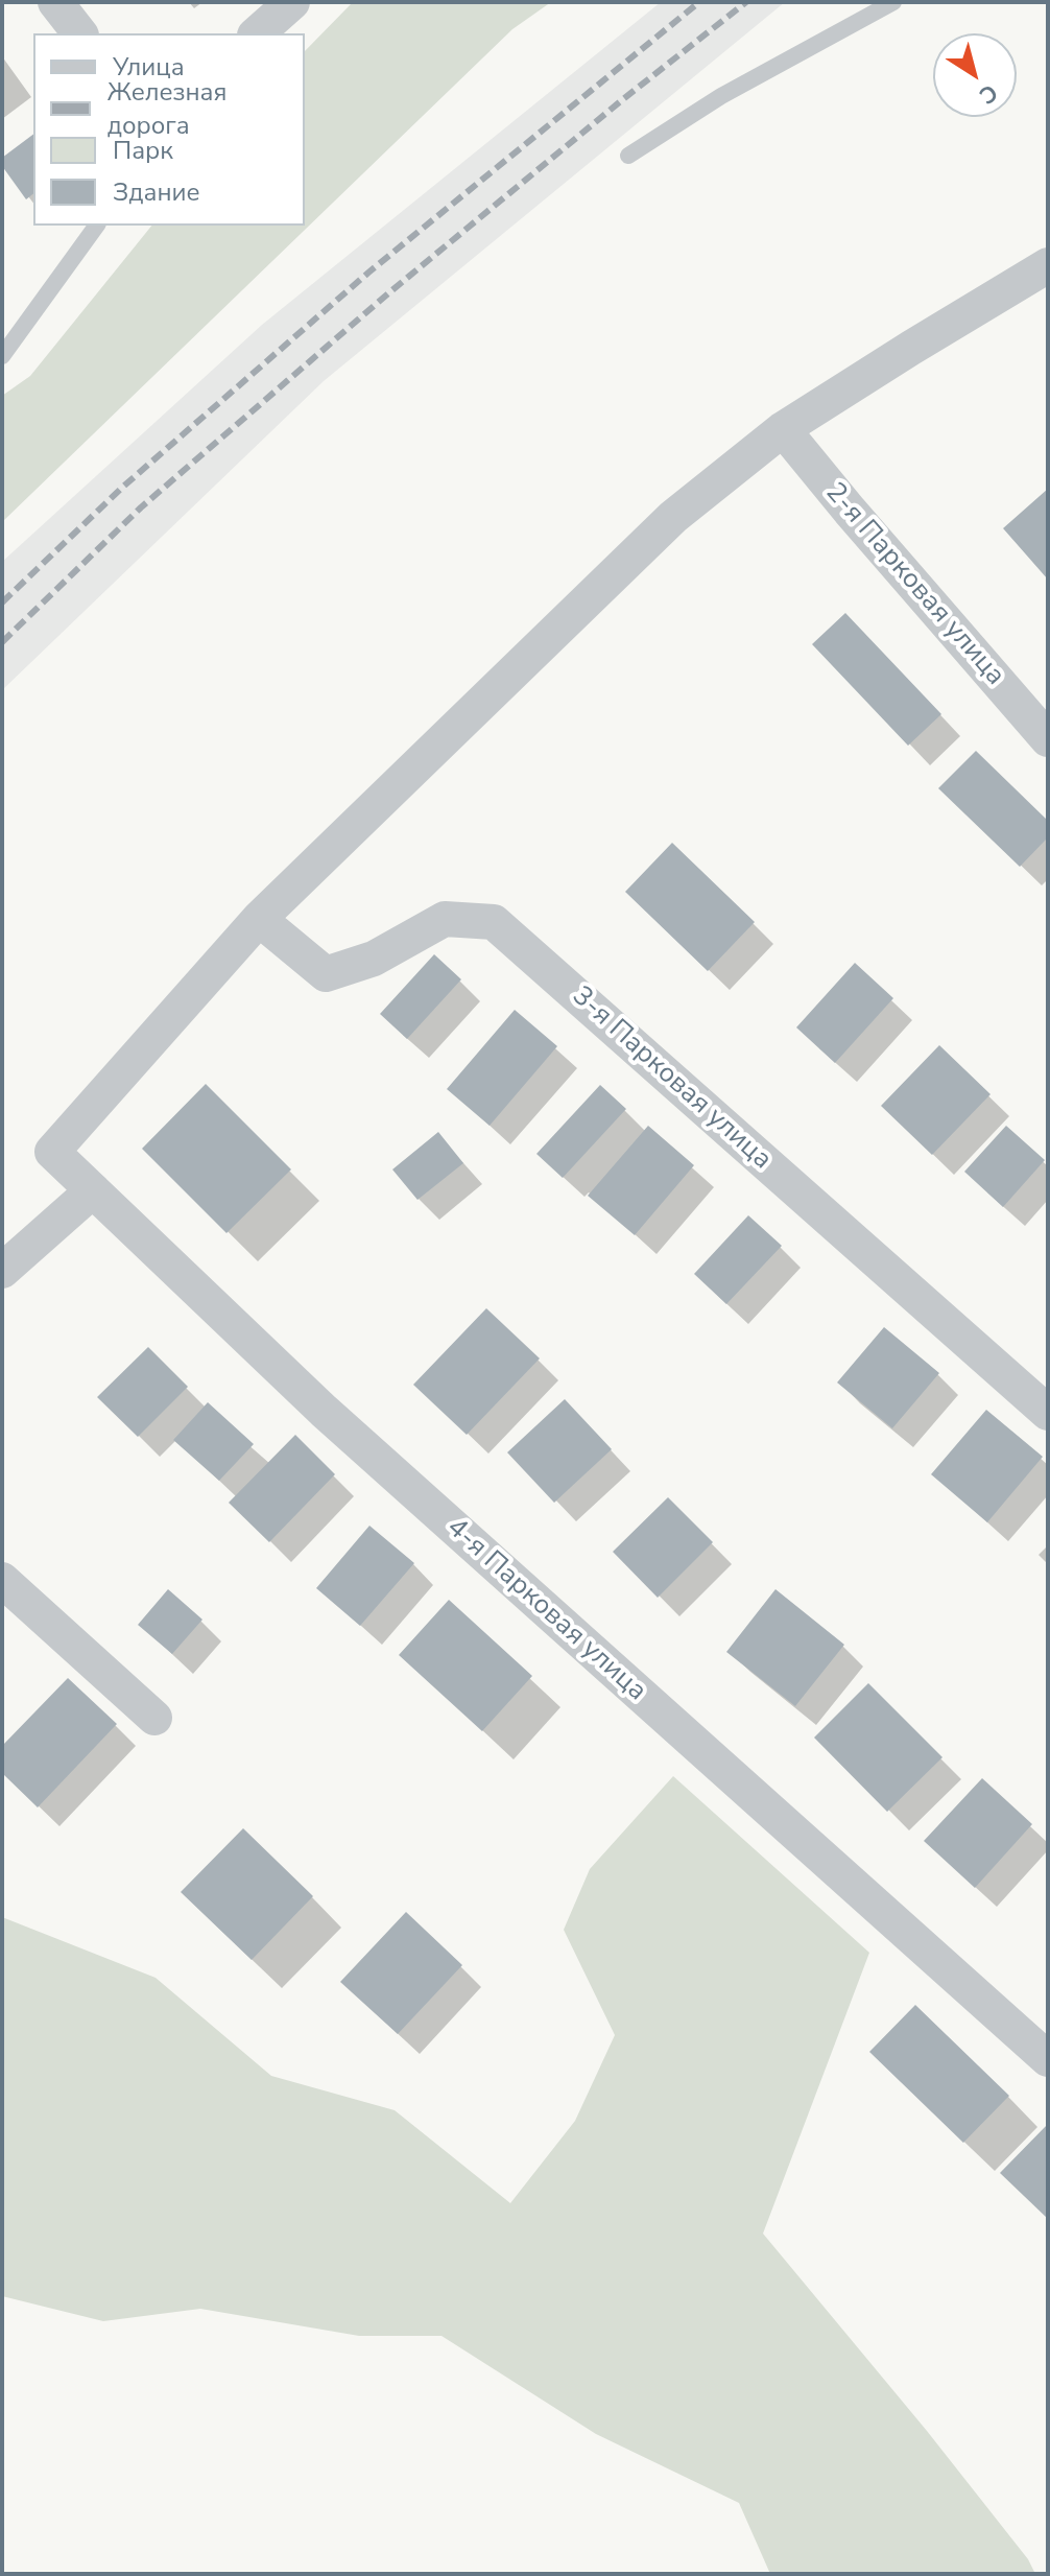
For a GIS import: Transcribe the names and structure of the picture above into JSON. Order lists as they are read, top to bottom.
{
  "streets": {
    "street": ["2-я Парковая улица", "3-я Парковая улица", "4-я Парковая улица"]
  },
  "crossings": [
    ["3-я Парковая улица", "4-я Парковая улица"]
  ],
  "legend": [
    "Улица",
    "Железная дорога",
    "Парк",
    "Здание"
  ],
  "north": "bottom right"
}
